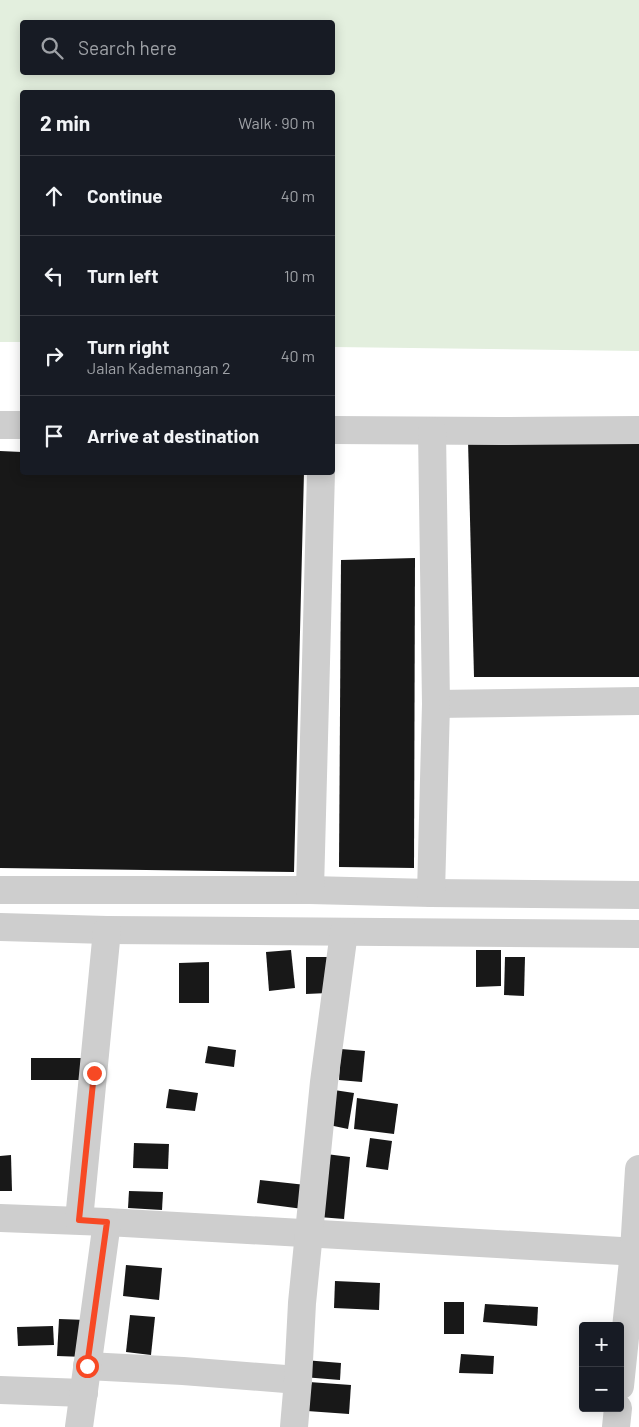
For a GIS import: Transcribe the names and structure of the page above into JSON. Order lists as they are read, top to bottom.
{
  "page": {
    "search": "Search here",
    "heading": ["2 min", "Walk · 90 m"],
    "list": [
      ["Continue", "40 m"],
      ["Turn left", "10 m"],
      ["Turn right", "Jalan Kademangan 2", "40 m"],
      "Arrive at destination"
    ],
    "map_buttons": ["+", "−"]
  }
}
